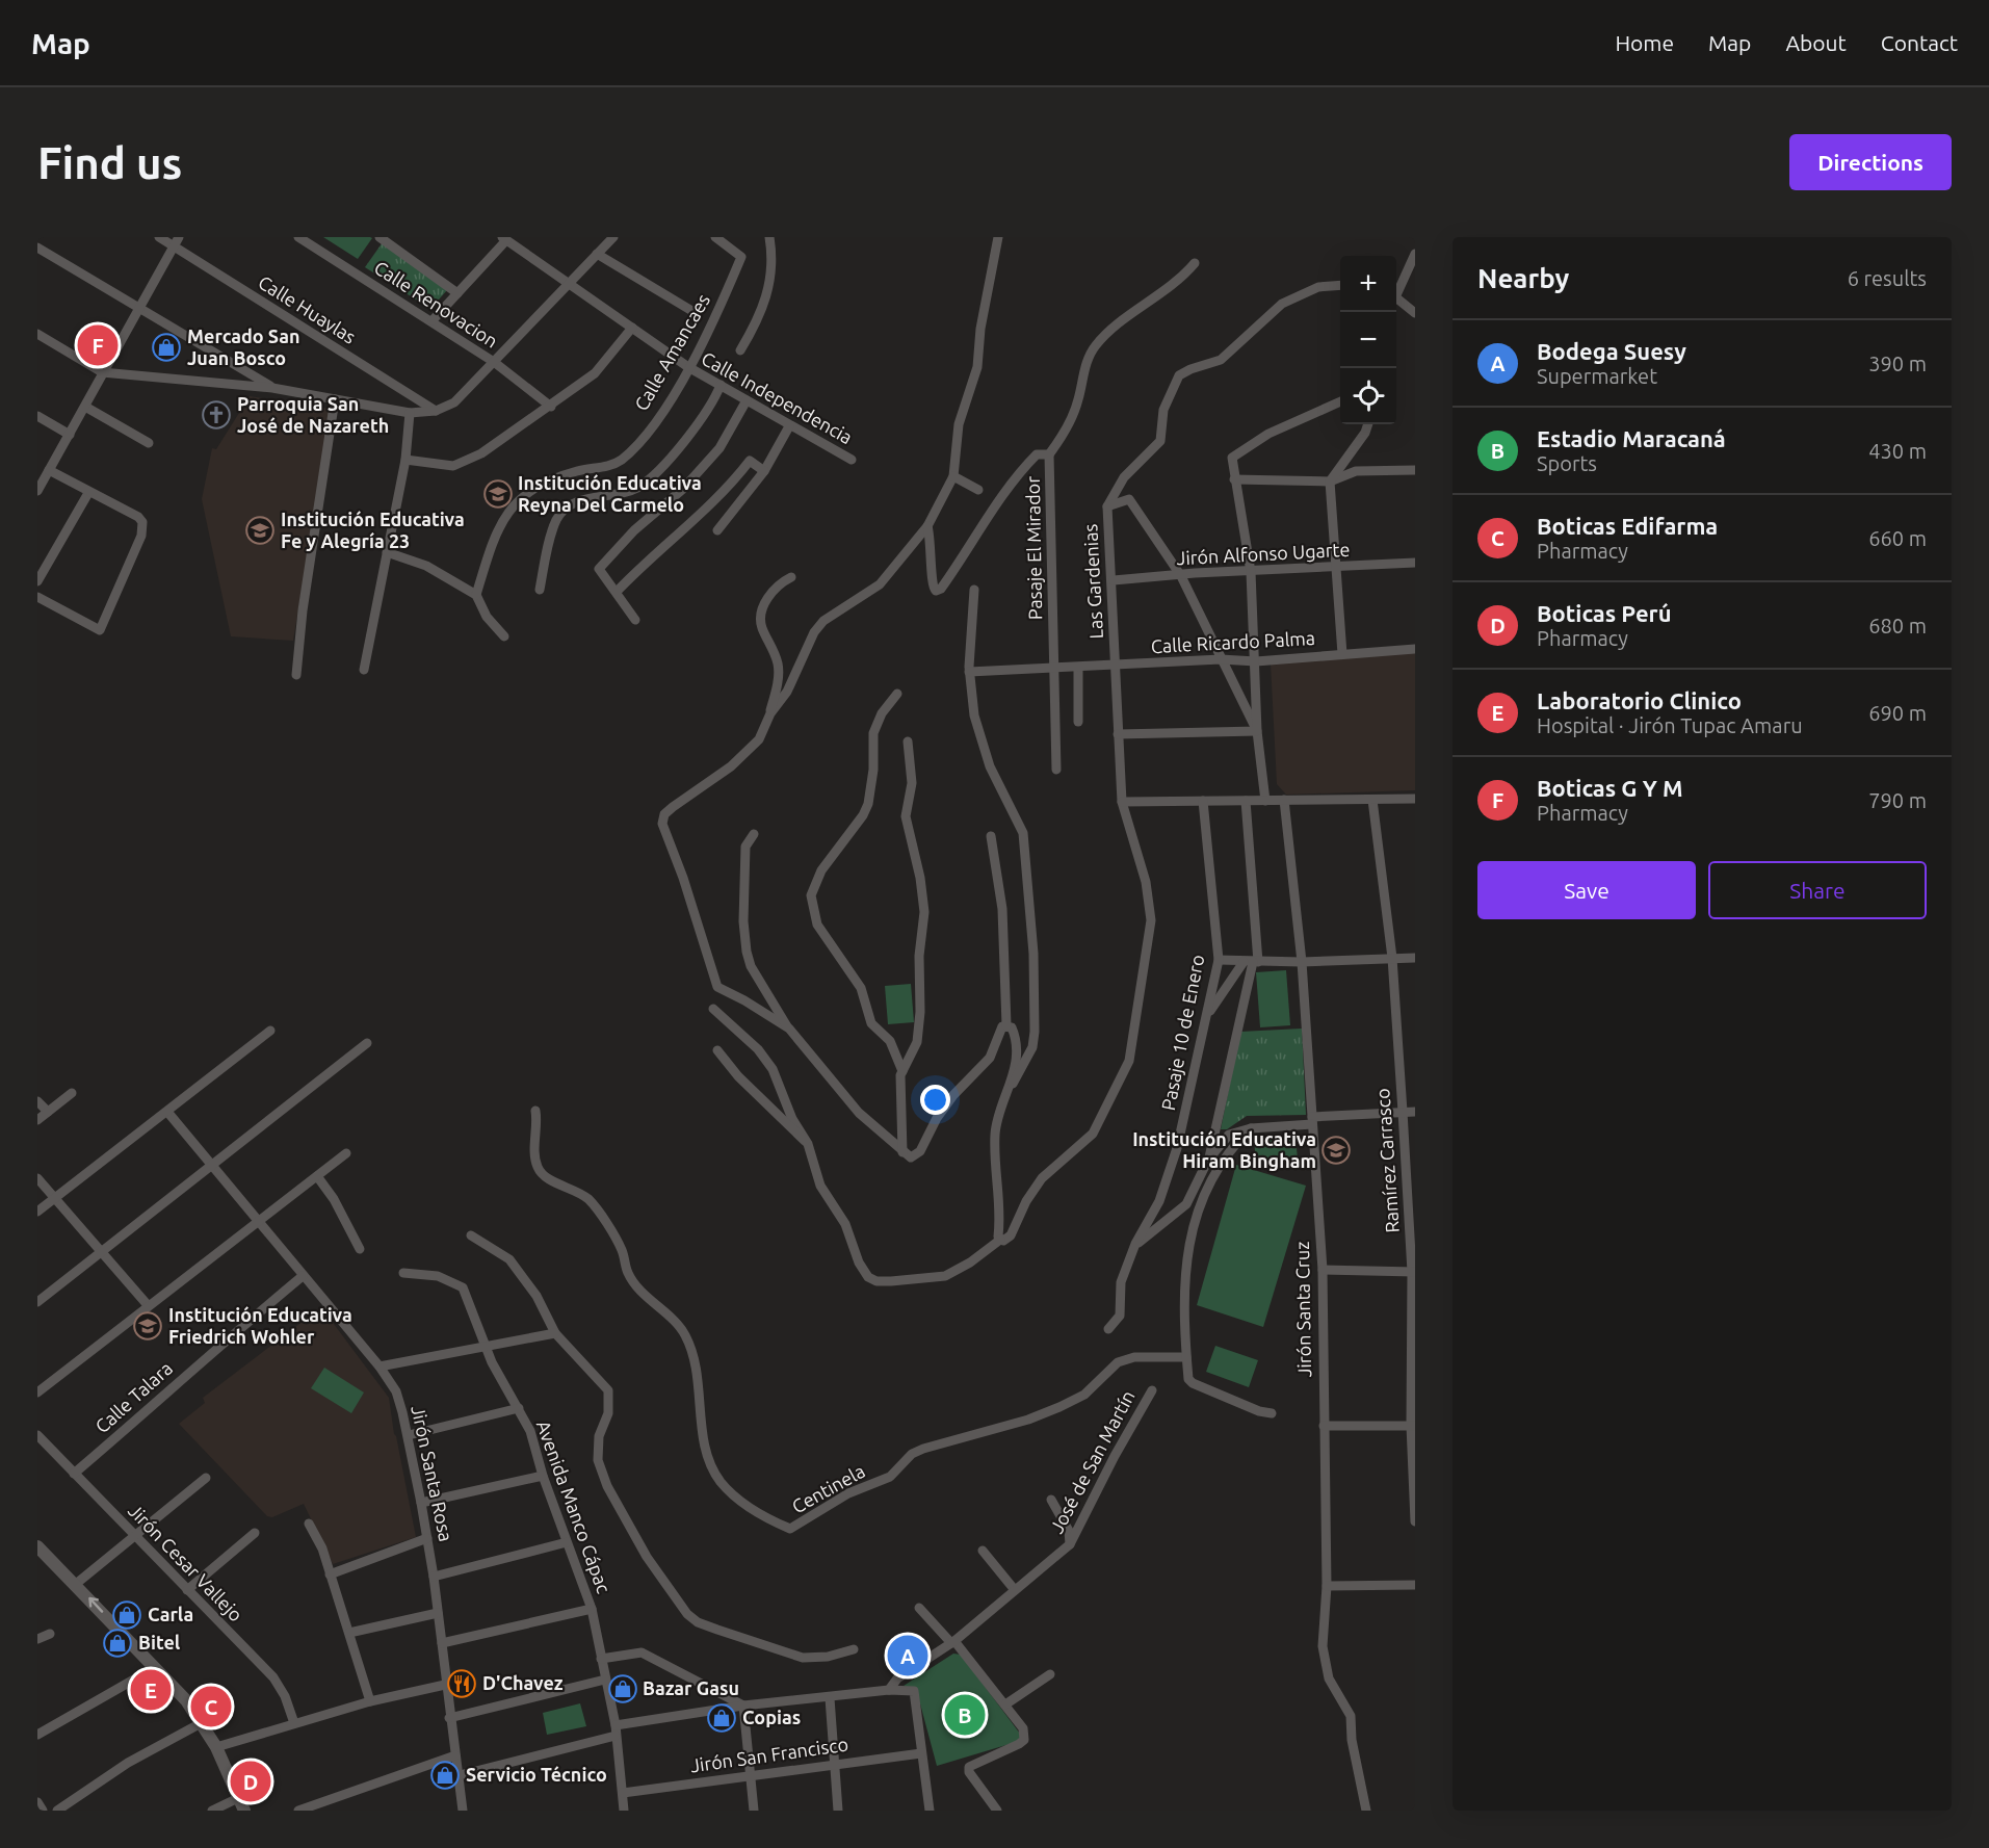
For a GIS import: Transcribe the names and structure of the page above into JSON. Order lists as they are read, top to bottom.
{
  "streets": {
    "street": [
      "Calle Renovacion",
      "Calle Huaylas",
      "Calle Amancaes",
      "Calle Independencia",
      "Pasaje El Mirador",
      "Jirón Alfonso Ugarte",
      "Las Gardenias",
      "Calle Ricardo Palma",
      "Pasaje 10 de Enero",
      "Ramírez Carrasco",
      "Jirón Santa Cruz",
      "Calle Talara",
      "José de San Martín",
      "Jirón Santa Rosa",
      "Centinela",
      "Avenida Manco Cápac",
      "Jirón Cesar Vallejo",
      "Jirón San Francisco"
    ]
  },
  "crossings": [
    ["Calle Amancaes", "Calle Independencia"],
    ["Pasaje El Mirador", "Calle Ricardo Palma"],
    ["Jirón Alfonso Ugarte", "Las Gardenias"],
    ["Las Gardenias", "Calle Ricardo Palma"],
    ["Calle Talara", "Jirón Santa Rosa"],
    ["Calle Talara", "Jirón Cesar Vallejo"],
    ["Avenida Manco Cápac", "Jirón San Francisco"]
  ],
  "places": {
    "shop": [
      "Mercado San Juan Bosco",
      "Carla",
      "Bitel",
      "Bazar Gasu",
      "Copias",
      "Servicio Técnico"
    ],
    "church": ["Parroquia San José de Nazareth"],
    "school or university": [
      "Institución Educativa Reyna Del Carmelo",
      "Institución Educativa Fe y Alegría 23",
      "Institución Educativa Hiram Bingham",
      "Institución Educativa Friedrich Wohler"
    ],
    "restaurant": ["D'Chavez"]
  },
  "page": {
    "header": "Map",
    "nav": [
      "Home",
      "Map",
      "About",
      "Contact"
    ],
    "buttons": [
      "Directions",
      ["Save", "Share"]
    ],
    "title": "Find us",
    "heading": ["Nearby", "6 results"],
    "map_buttons": ["+", "−"],
    "list": [
      {
        "mark": "A",
        "name": "Bodega Suesy",
        "note": "Supermarket",
        "value": "390 m"
      },
      {
        "mark": "B",
        "name": "Estadio Maracaná",
        "note": "Sports",
        "value": "430 m"
      },
      {
        "mark": "C",
        "name": "Boticas Edifarma",
        "note": "Pharmacy",
        "value": "660 m"
      },
      {
        "mark": "D",
        "name": "Boticas Perú",
        "note": "Pharmacy",
        "value": "680 m"
      },
      {
        "mark": "E",
        "name": "Laboratorio Clinico",
        "note": "Hospital · Jirón Tupac Amaru",
        "value": "690 m"
      },
      {
        "mark": "F",
        "name": "Boticas G Y M",
        "note": "Pharmacy",
        "value": "790 m"
      }
    ],
    "pins": [
      "F",
      "A",
      "E",
      "C",
      "B",
      "D"
    ]
  }
}
